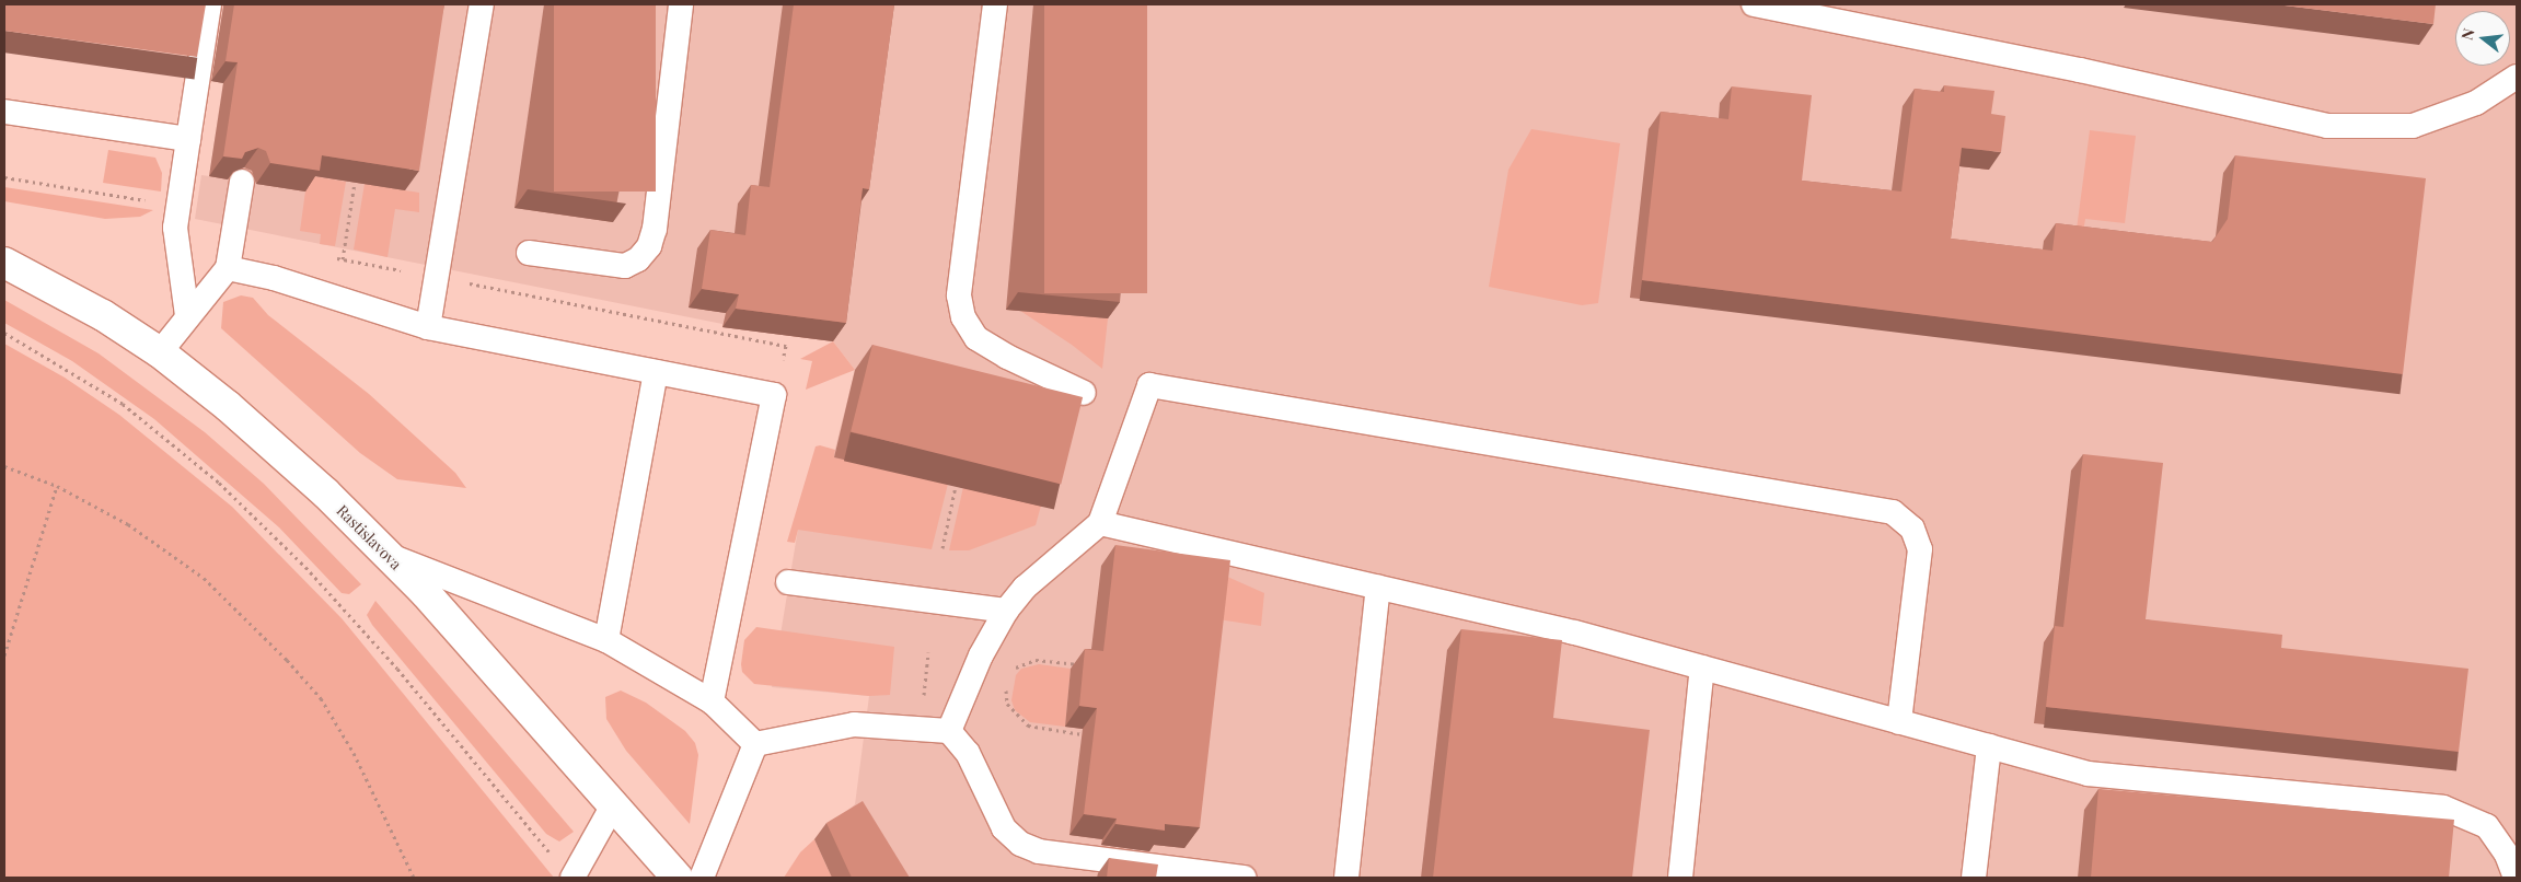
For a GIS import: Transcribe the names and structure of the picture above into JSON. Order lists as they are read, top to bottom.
{
  "streets": {
    "street": ["Rastislavova"]
  },
  "north": "left"
}
